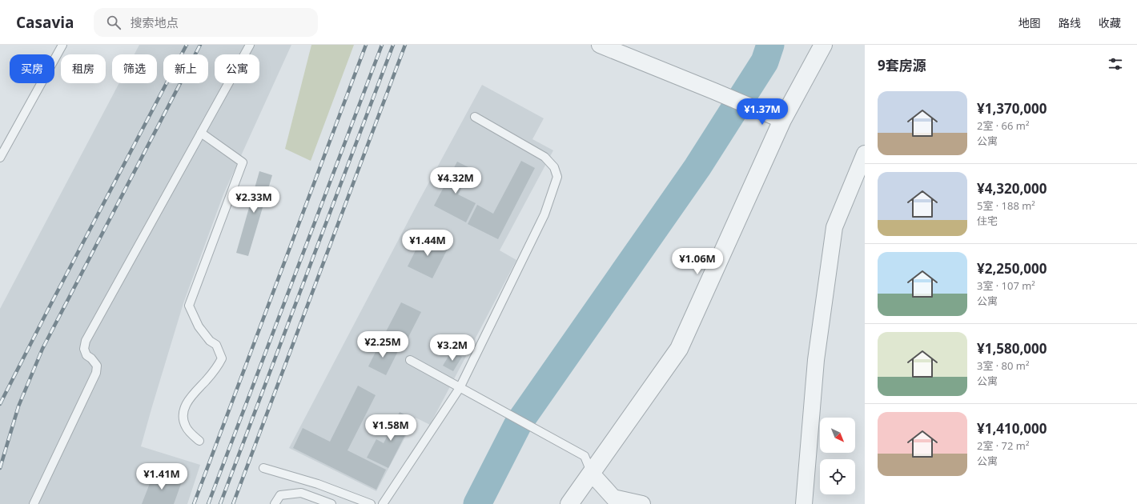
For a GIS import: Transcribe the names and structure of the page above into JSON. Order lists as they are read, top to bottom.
{
  "north": "bottom right",
  "page": {
    "header": "Casavia",
    "search": "搜索地点",
    "nav": ["地图", "路线", "收藏"],
    "heading": "9套房源",
    "chip": [
      "买房",
      "租房",
      "筛选",
      "新上",
      "公寓"
    ],
    "list": [
      {
        "name": "¥1,370,000",
        "note": "2室 · 66 m² · 公寓"
      },
      {
        "name": "¥4,320,000",
        "note": "5室 · 188 m² · 住宅"
      },
      {
        "name": "¥2,250,000",
        "note": "3室 · 107 m² · 公寓"
      },
      {
        "name": "¥1,580,000",
        "note": "3室 · 80 m² · 公寓"
      },
      {
        "name": "¥1,410,000",
        "note": "2室 · 72 m² · 公寓"
      }
    ],
    "price": [
      "¥1.37M",
      "¥4.32M",
      "¥2.33M",
      "¥1.44M",
      "¥1.06M",
      "¥2.25M",
      "¥3.2M",
      "¥1.58M",
      "¥1.41M"
    ]
  }
}
